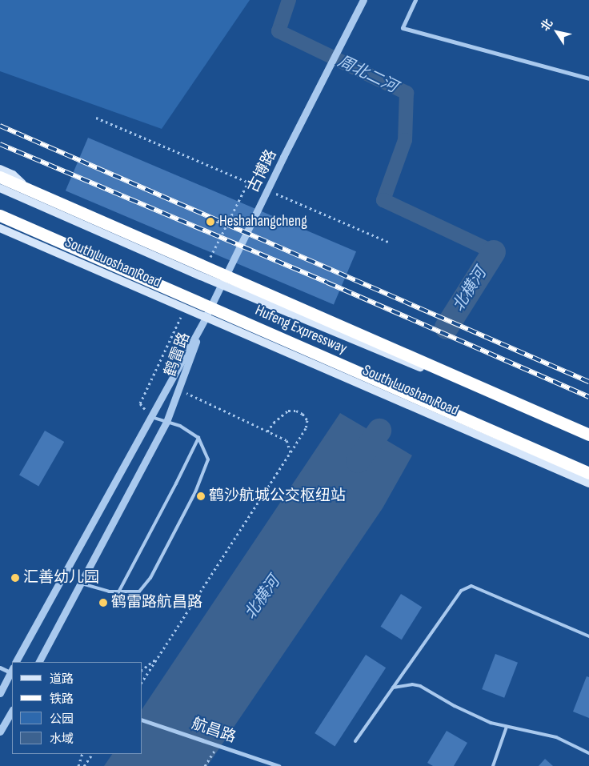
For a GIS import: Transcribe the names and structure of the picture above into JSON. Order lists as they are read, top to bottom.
{
  "streets": {
    "highway": ["Hufeng Expressway"],
    "main road": ["South Luoshan Road"],
    "street": ["古博路", "鹤雷路", "航昌路"]
  },
  "crossings": [
    ["古博路", "South Luoshan Road"],
    ["古博路", "鹤雷路"],
    ["South Luoshan Road", "Hufeng Expressway"],
    ["South Luoshan Road", "鹤雷路"]
  ],
  "water": ["周北二河", "北横河"],
  "places": [
    "Heshahangcheng",
    "鹤沙航城公交枢纽站",
    "汇善幼儿园",
    "鹤雷路航昌路"
  ],
  "legend": [
    "道路",
    "铁路",
    "公园",
    "水域"
  ],
  "north": "top left"
}
